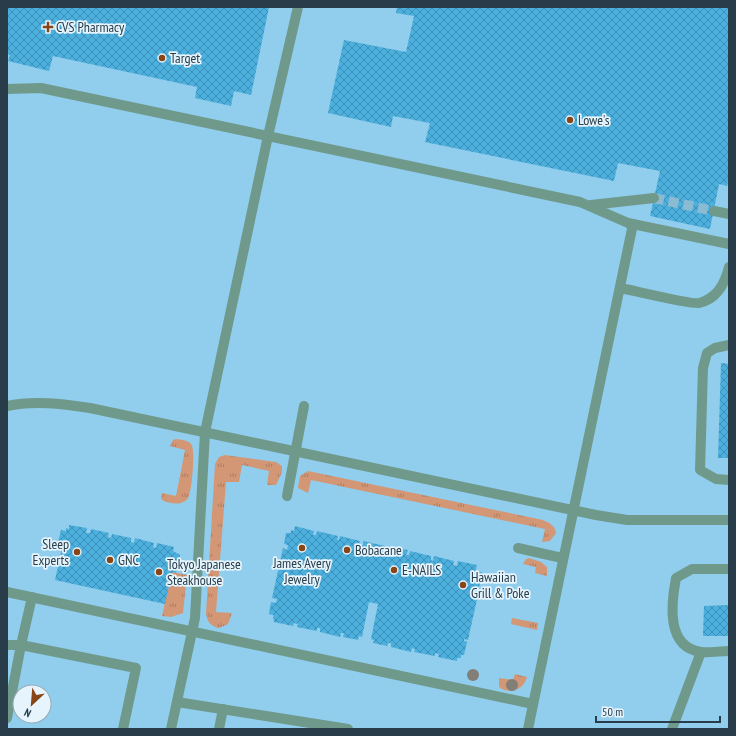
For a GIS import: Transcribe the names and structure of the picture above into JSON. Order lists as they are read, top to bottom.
{
  "places": {
    "health": ["CVS Pharmacy"],
    "other": [
      "Target",
      "Lowe's",
      "James Avery Jewelry",
      "Bobacane",
      "Sleep Experts",
      "GNC",
      "E-NAILS",
      "Tokyo Japanese Steakhouse",
      "Hawaiian Grill & Poke"
    ]
  },
  "scale_bar": "50 m",
  "north": "bottom left"
}
